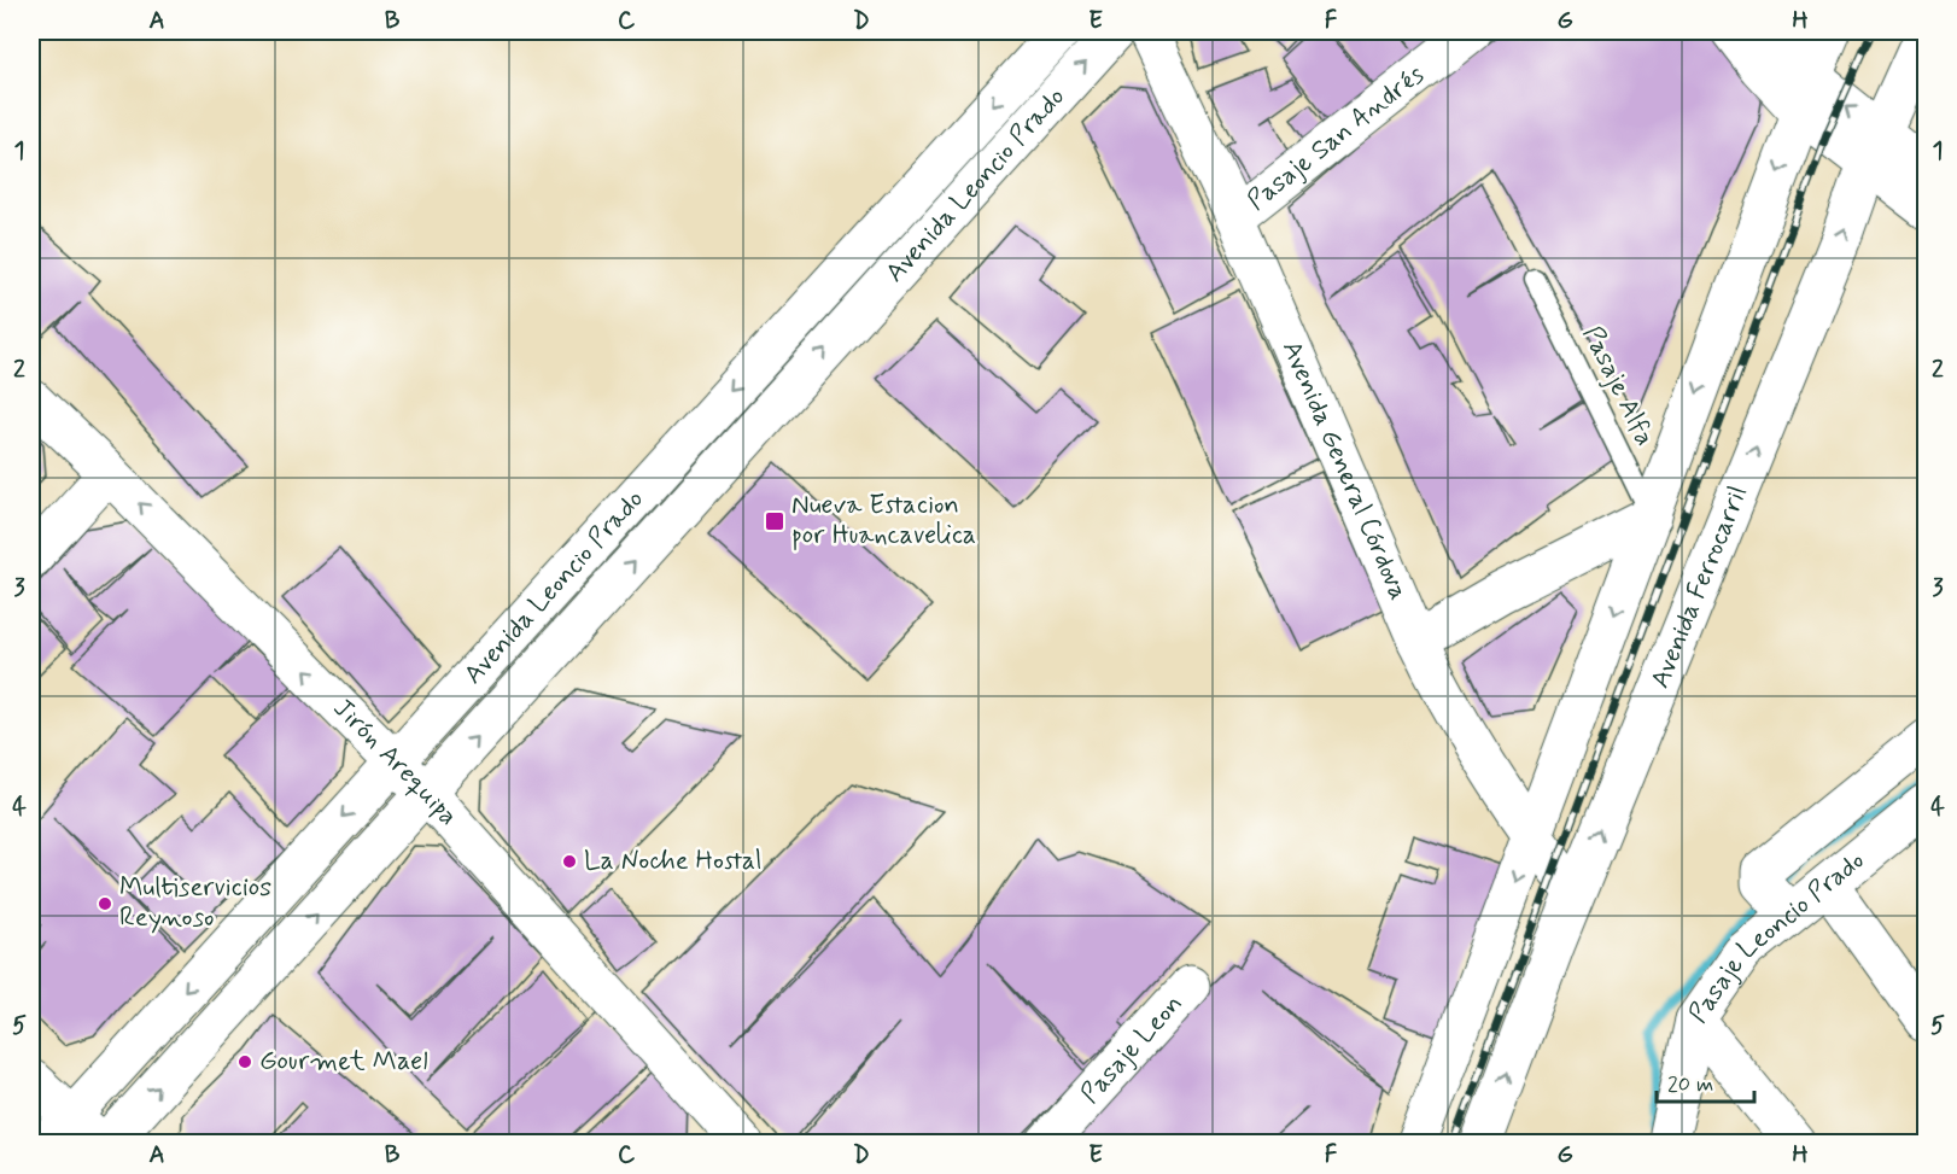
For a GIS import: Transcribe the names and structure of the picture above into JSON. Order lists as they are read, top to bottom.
{
  "streets": {
    "main road": [
      "Pasaje San Andrés",
      "Avenida Leoncio Prado",
      "Avenida General Córdova",
      "Avenida Ferrocarril",
      "Jirón Arequipa",
      "Pasaje Leoncio Prado",
      "Pasaje Leon"
    ],
    "lane": ["Pasaje Alfa"]
  },
  "crossings": [
    ["Pasaje San Andrés", "Avenida General Córdova"],
    ["Avenida Leoncio Prado", "Jirón Arequipa"],
    ["Avenida General Córdova", "Avenida Ferrocarril"]
  ],
  "one_way": ["Jirón Arequipa"],
  "places": {
    "transit": ["Nueva Estacion por Huancavelica"],
    "other": ["La Noche Hostal", "Multiservicios Reynoso", "Gourmet Mael"]
  },
  "scale_bar": "20 m",
  "grid": {
    "columns": [
      "A",
      "B",
      "C",
      "D",
      "E",
      "F",
      "G",
      "H"
    ],
    "rows": [
      "1",
      "2",
      "3",
      "4",
      "5"
    ]
  }
}
